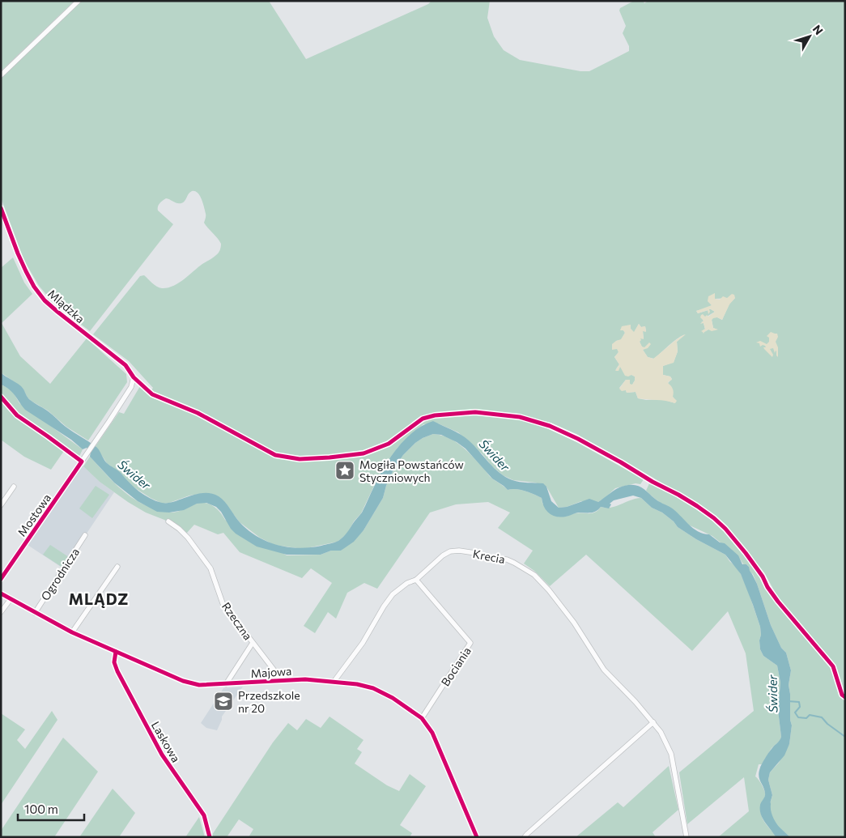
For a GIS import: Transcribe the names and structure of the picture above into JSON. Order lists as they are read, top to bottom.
{
  "streets": {
    "street": [
      "Mlądzka",
      "Mostowa",
      "Krecia",
      "Ogrodnicza",
      "Rzeczna",
      "Bociania",
      "Majowa",
      "Laskowa"
    ]
  },
  "crossings": [
    ["Mlądzka", "Mostowa"],
    ["Krecia", "Bociania"],
    ["Krecia", "Majowa"],
    ["Ogrodnicza", "Majowa"],
    ["Rzeczna", "Majowa"],
    ["Bociania", "Majowa"],
    ["Majowa", "Laskowa"]
  ],
  "districts": ["MLĄDZ"],
  "water": ["Świder"],
  "places": {
    "place": ["Mogiła Powstańców Styczniowych"],
    "school or university": ["Przedszkole nr 20"]
  },
  "scale_bar": "100 m",
  "north": "top right"
}
